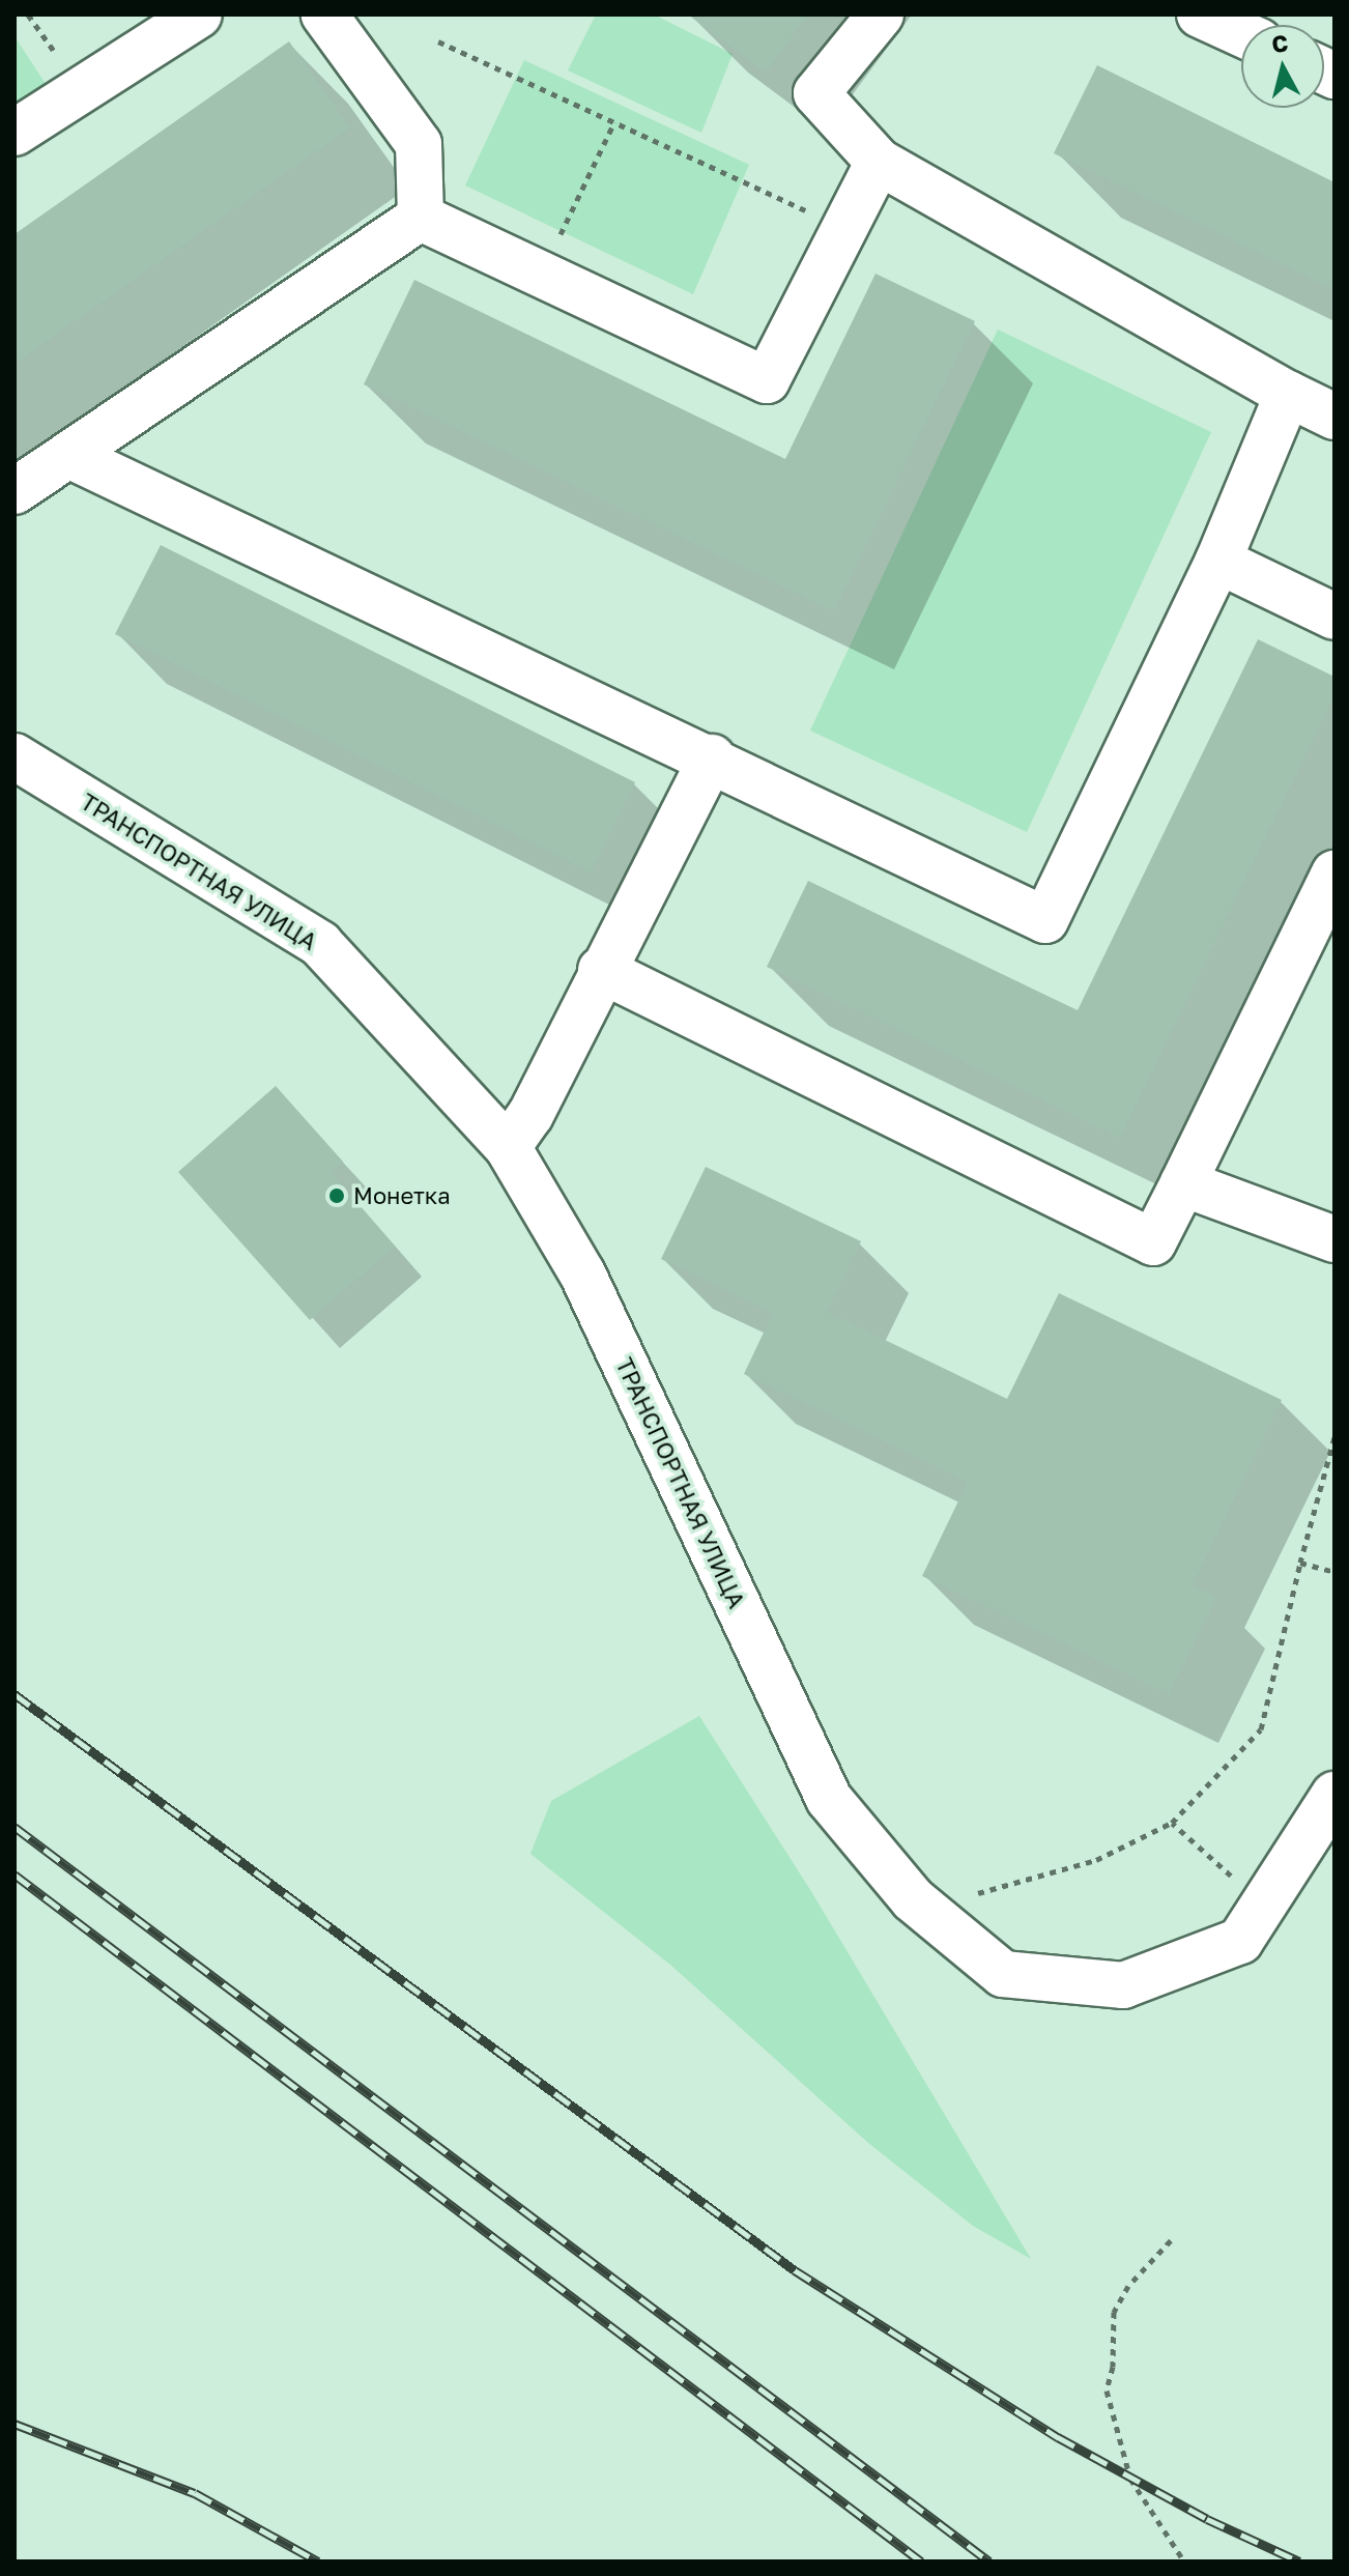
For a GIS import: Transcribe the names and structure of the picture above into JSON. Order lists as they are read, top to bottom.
{
  "streets": {
    "street": ["ТРАНСПОРТНАЯ УЛИЦА"]
  },
  "places": ["Монетка"],
  "north": "top"
}
